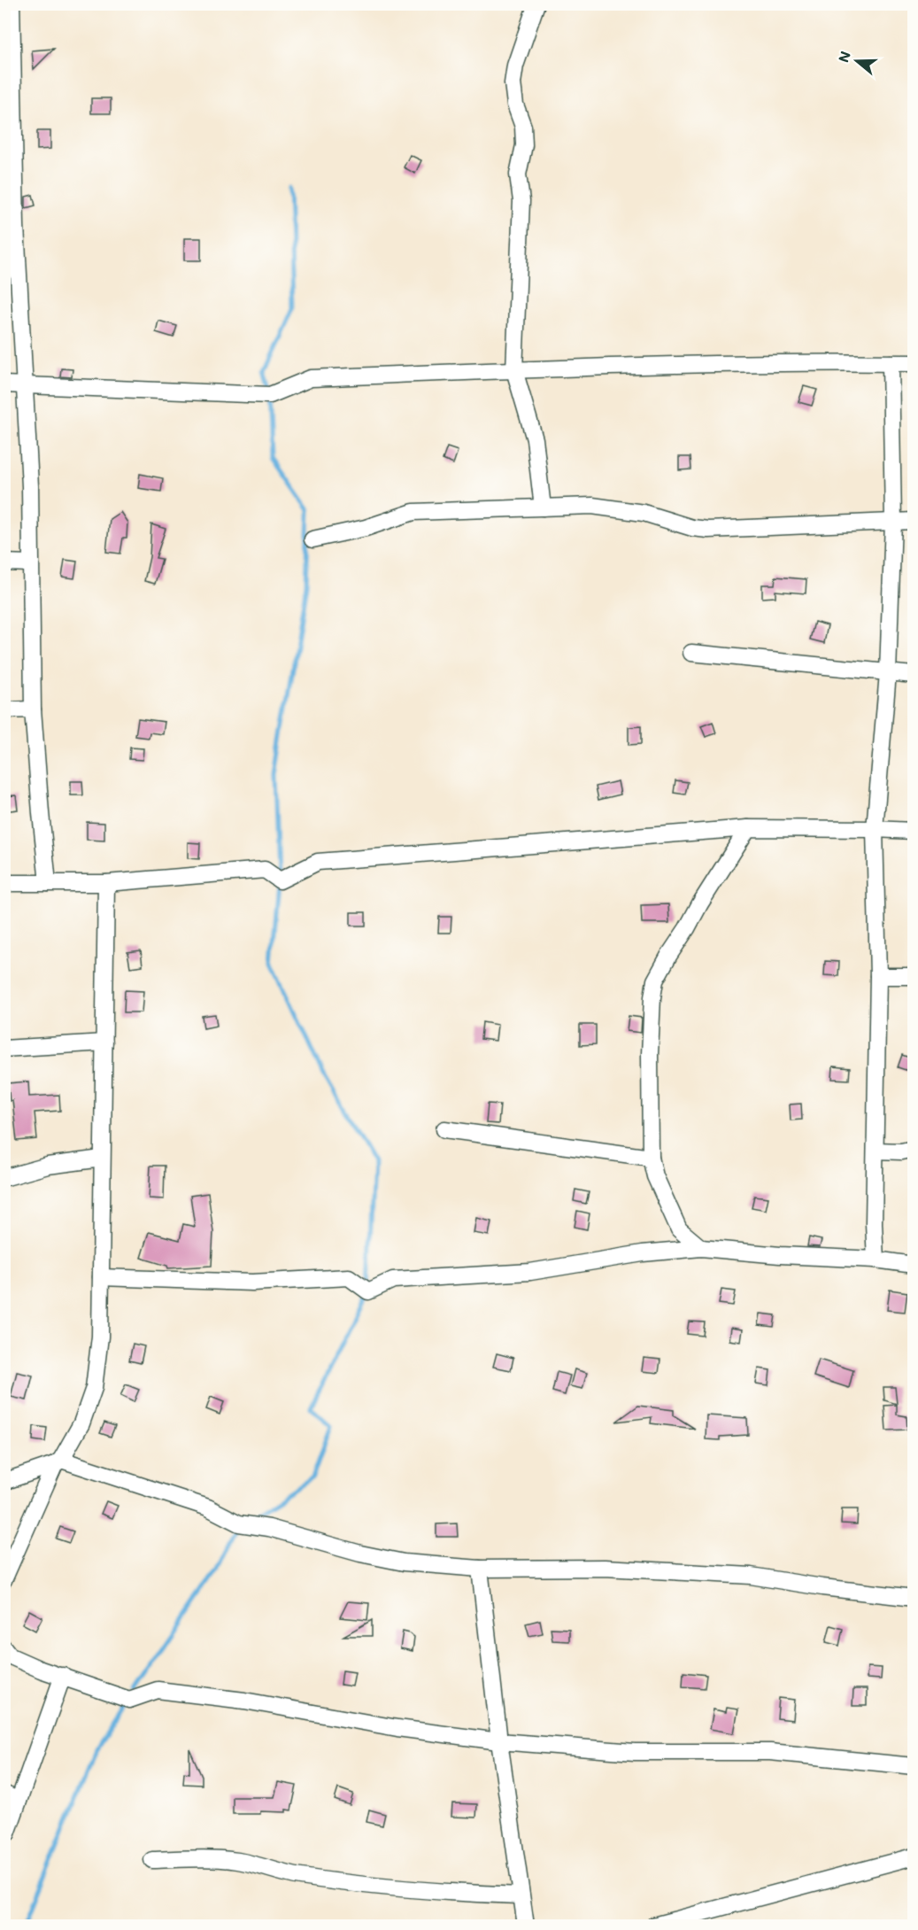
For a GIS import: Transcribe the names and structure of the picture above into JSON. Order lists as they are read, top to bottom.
{
  "north": "left"
}
